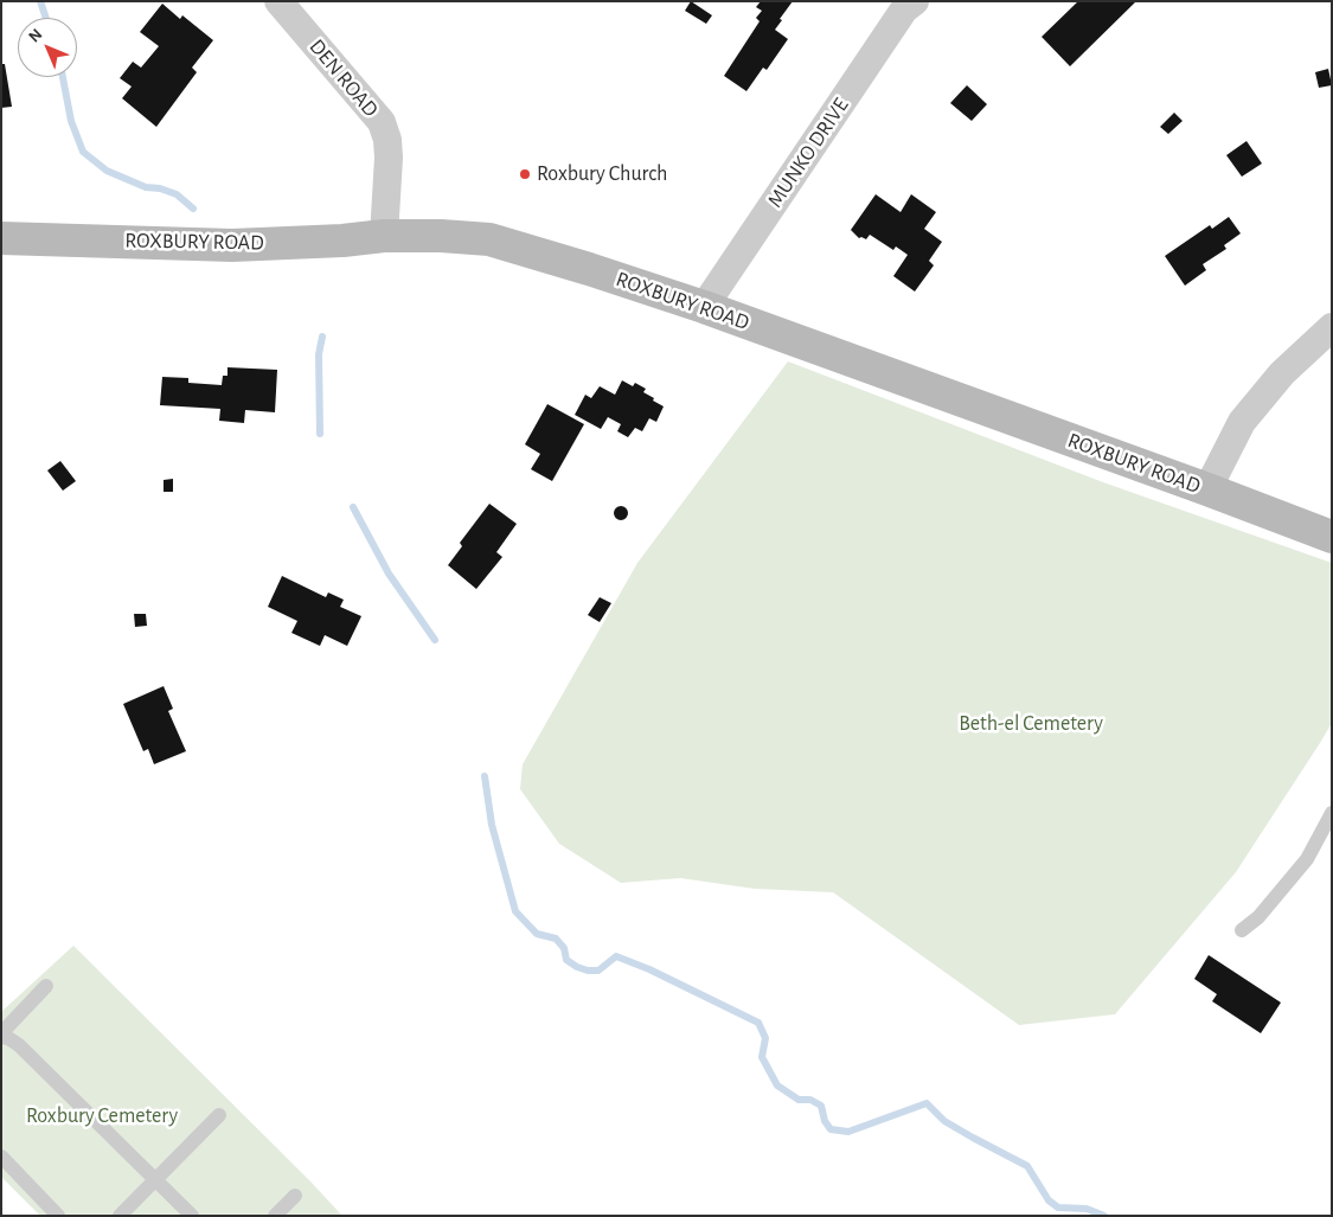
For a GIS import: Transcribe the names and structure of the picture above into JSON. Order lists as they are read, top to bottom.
{
  "streets": {
    "street": ["DEN ROAD", "MUNKO DRIVE", "ROXBURY ROAD"]
  },
  "crossings": [
    ["DEN ROAD", "ROXBURY ROAD"],
    ["MUNKO DRIVE", "ROXBURY ROAD"]
  ],
  "parks": ["Beth-el Cemetery", "Roxbury Cemetery"],
  "places": ["Roxbury Church"],
  "north": "top left"
}
